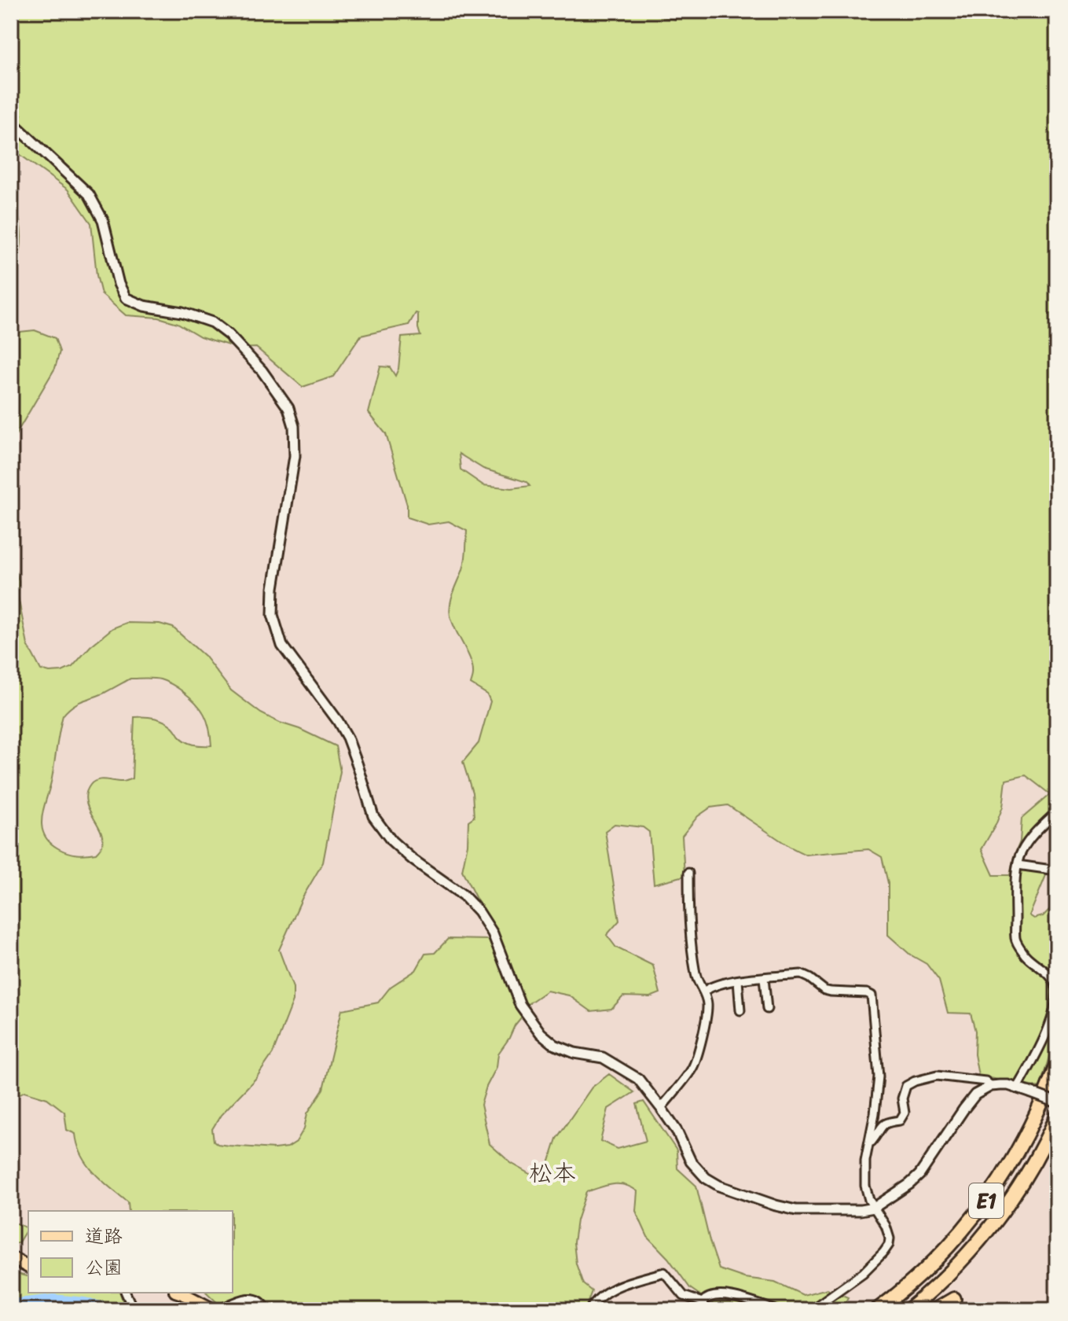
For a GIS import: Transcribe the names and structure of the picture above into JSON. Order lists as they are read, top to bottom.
{
  "streets": {
    "highway": ["E1"]
  },
  "districts": ["松本"],
  "legend": ["道路", "公園"]
}
